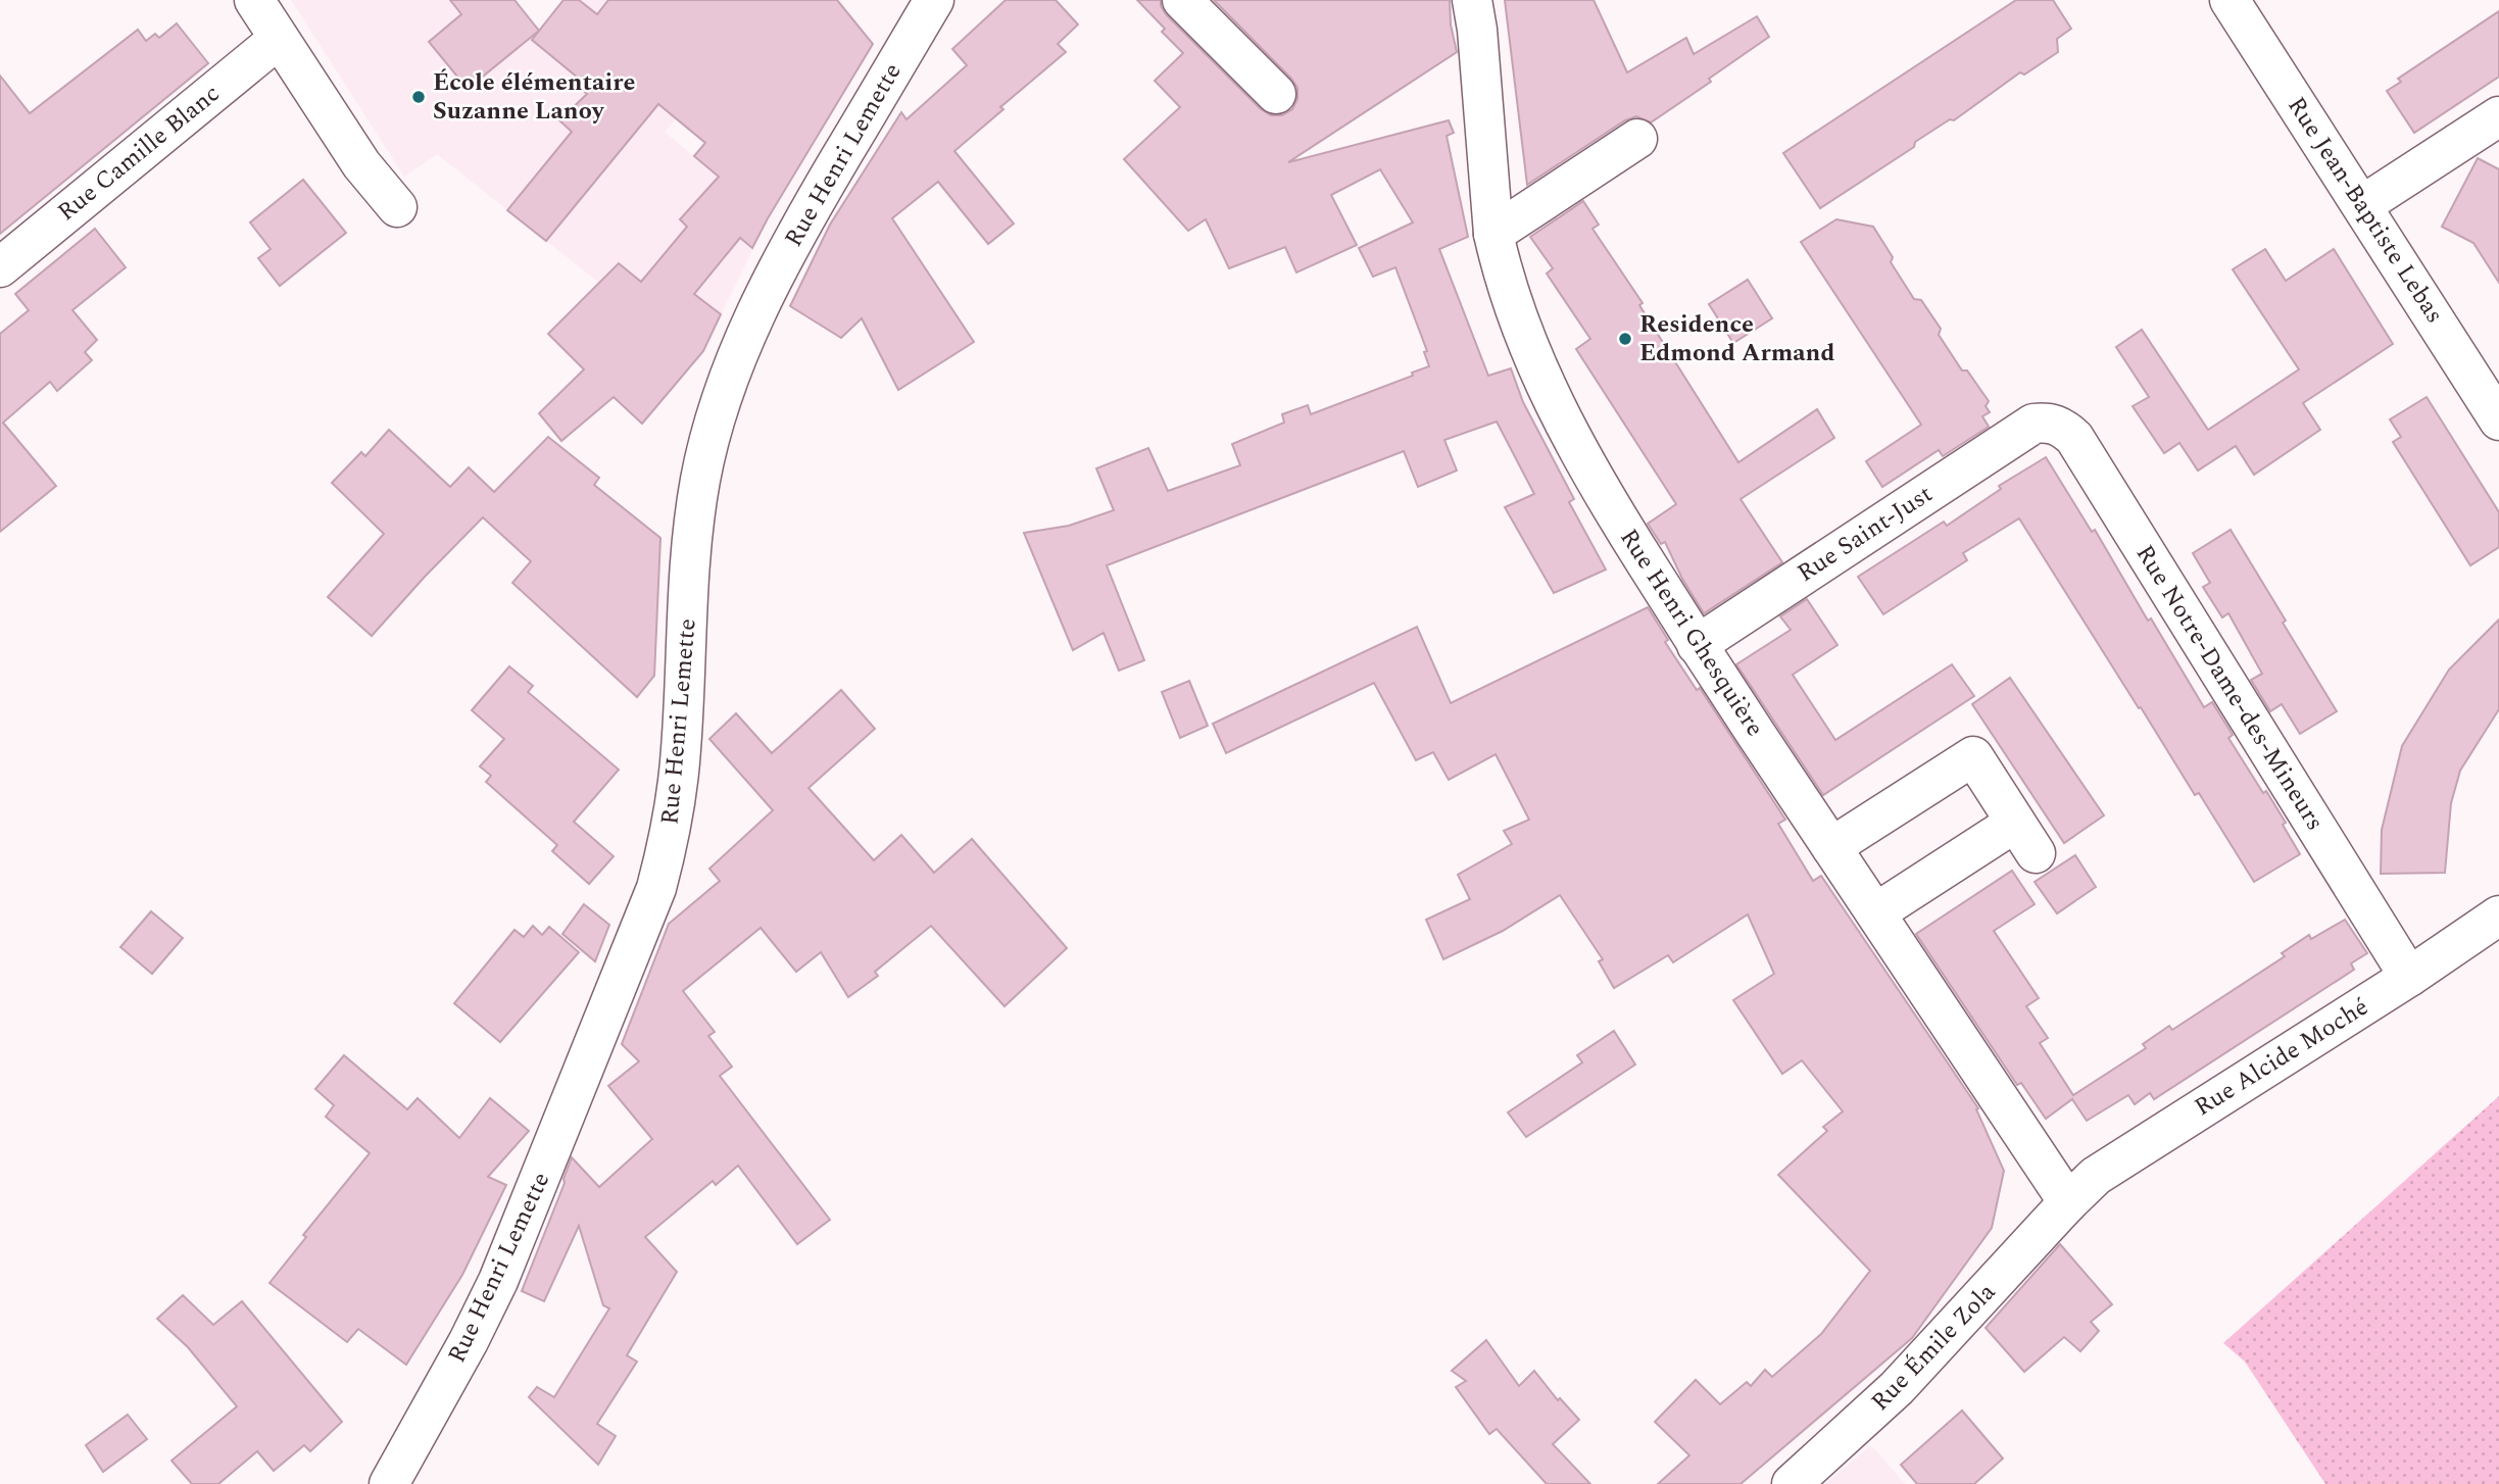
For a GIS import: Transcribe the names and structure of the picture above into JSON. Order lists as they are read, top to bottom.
{
  "streets": {
    "street": [
      "Rue Camille Blanc",
      "Rue Henri Lemette",
      "Rue Jean-Baptiste Lebas",
      "Rue Saint-Just",
      "Rue Henri Ghesquière",
      "Rue Notre-Dame-des-Mineurs",
      "Rue Alcide Moché",
      "Rue Émile Zola"
    ]
  },
  "crossings": [
    ["Rue Saint-Just", "Rue Henri Ghesquière"],
    ["Rue Saint-Just", "Rue Notre-Dame-des-Mineurs"],
    ["Rue Henri Ghesquière", "Rue Alcide Moché"],
    ["Rue Henri Ghesquière", "Rue Émile Zola"],
    ["Rue Notre-Dame-des-Mineurs", "Rue Alcide Moché"],
    ["Rue Alcide Moché", "Rue Émile Zola"]
  ],
  "places": ["École élémentaire Suzanne Lanoy", "Residence Edmond Armand"]
}
